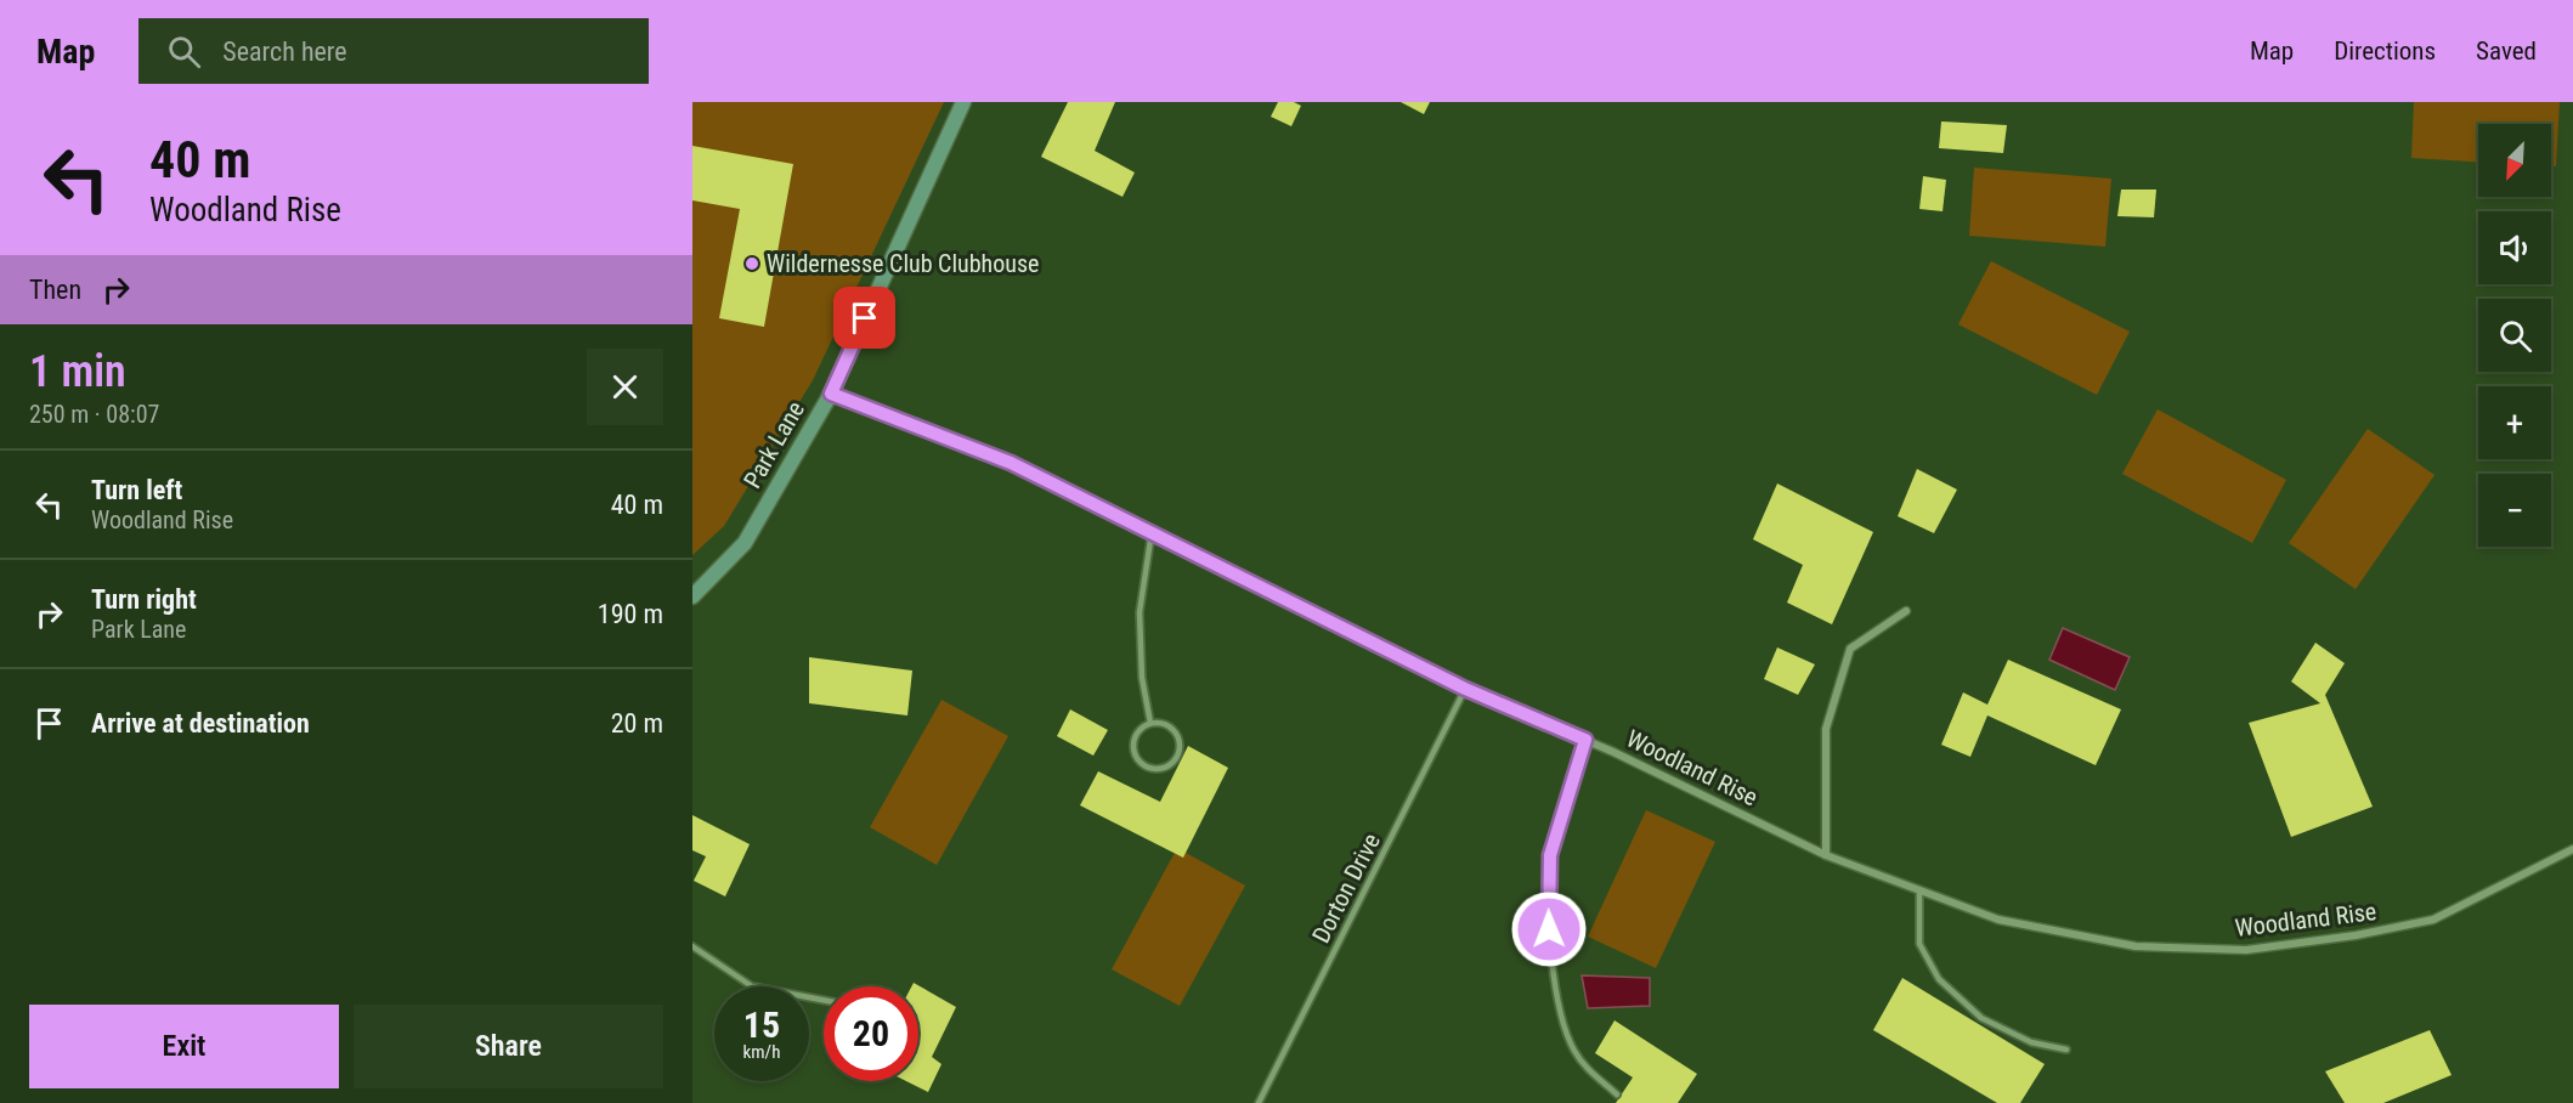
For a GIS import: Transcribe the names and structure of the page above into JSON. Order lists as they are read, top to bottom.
{
  "streets": {
    "street": ["Park Lane", "Woodland Rise"],
    "lane": ["Dorton Drive"]
  },
  "crossings": [
    ["Park Lane", "Woodland Rise"],
    ["Woodland Rise", "Dorton Drive"]
  ],
  "places": ["Wildernesse Club Clubhouse"],
  "north": "bottom left",
  "page": {
    "header": "Map",
    "search": "Search here",
    "nav": ["Map", "Directions", "Saved"],
    "turn": ["40 m", "Woodland Rise"],
    "map_buttons": ["+", "−"],
    "then": "Then",
    "heading": ["1 min", "250 m · 08:07"],
    "list": [
      {
        "name": "Turn left",
        "note": "Woodland Rise",
        "value": "40 m"
      },
      {
        "name": "Turn right",
        "note": "Park Lane",
        "value": "190 m"
      },
      {
        "name": "Arrive at destination",
        "value": "20 m"
      }
    ],
    "speed": "15 km/h",
    "limit": "20",
    "buttons": ["Exit", "Share"]
  }
}
